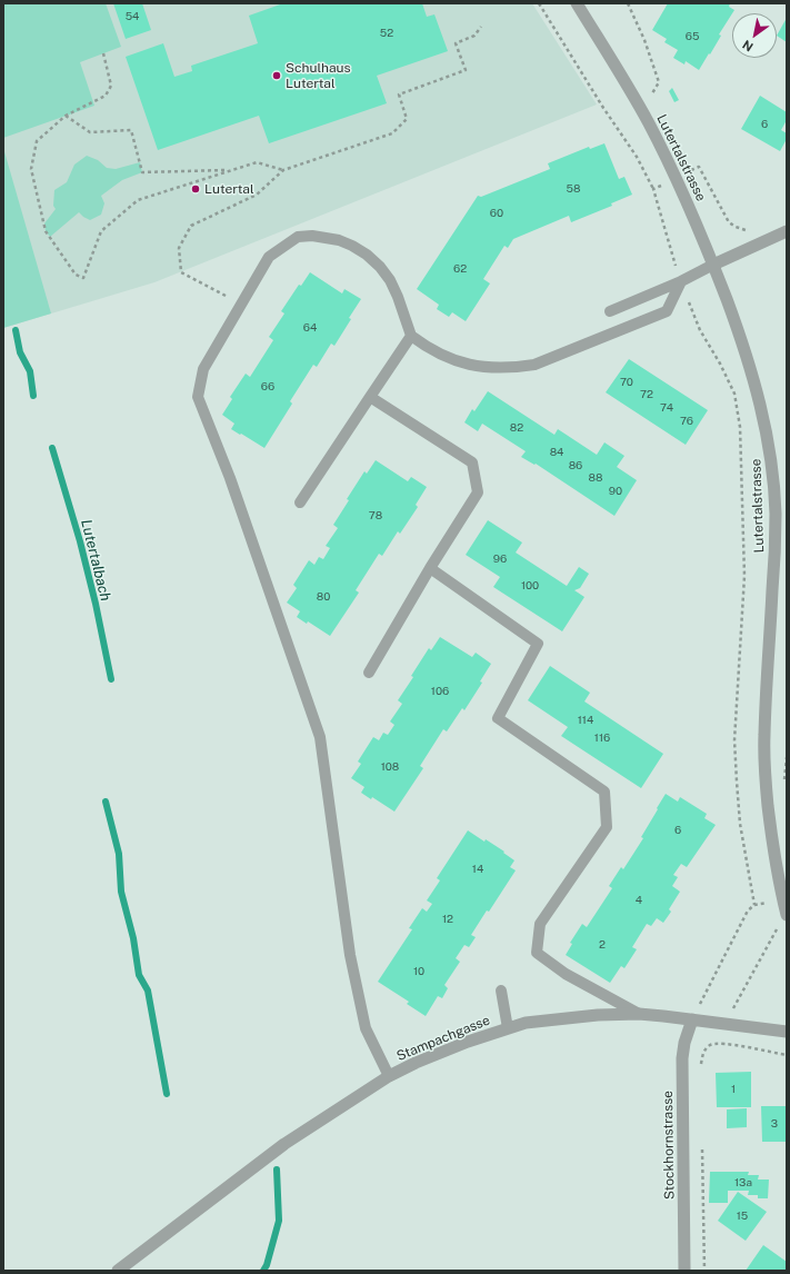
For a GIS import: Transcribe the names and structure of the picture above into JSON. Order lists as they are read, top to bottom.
{
  "streets": {
    "street": ["Lutertalstrasse", "Stampachgasse", "Stockhornstrasse"]
  },
  "crossings": [
    ["Stampachgasse", "Stockhornstrasse"]
  ],
  "water": ["Lutertalbach"],
  "places": ["Schulhaus Lutertal", "Lutertal"],
  "house_numbers": [
    "54",
    "52",
    "65",
    "6",
    "58",
    "60",
    "62",
    "64",
    "70",
    "66",
    "72",
    "74",
    "76",
    "82",
    "84",
    "86",
    "88",
    "90",
    "78",
    "96",
    "100",
    "80",
    "106",
    "114",
    "116",
    "108",
    "6",
    "14",
    "4",
    "12",
    "2",
    "10",
    "1",
    "3",
    "13a",
    "15"
  ],
  "north": "bottom left"
}
